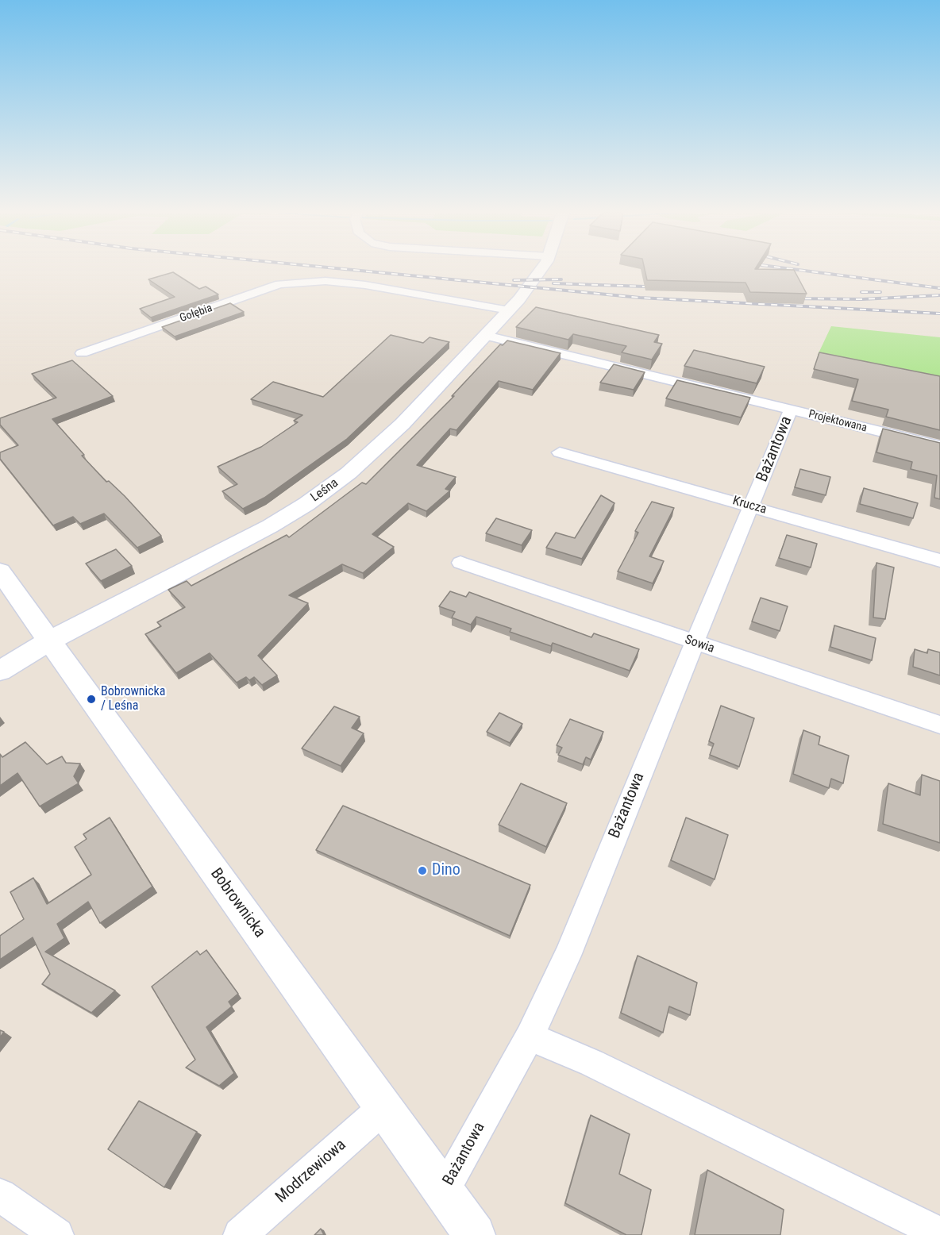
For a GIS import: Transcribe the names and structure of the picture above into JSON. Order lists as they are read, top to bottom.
{
  "streets": {
    "street": [
      "Gołębia",
      "Projektowana",
      "Bażantowa",
      "Leśna",
      "Krucza",
      "Sowia",
      "Bobrownicka",
      "Modrzewiowa"
    ]
  },
  "crossings": [
    ["Gołębia", "Leśna"],
    ["Projektowana", "Bażantowa"],
    ["Projektowana", "Leśna"],
    ["Bażantowa", "Krucza"],
    ["Bażantowa", "Sowia"],
    ["Bażantowa", "Bobrownicka"],
    ["Leśna", "Bobrownicka"],
    ["Bobrownicka", "Modrzewiowa"]
  ],
  "places": ["Bobrownicka / Leśna", "Dino"]
}
